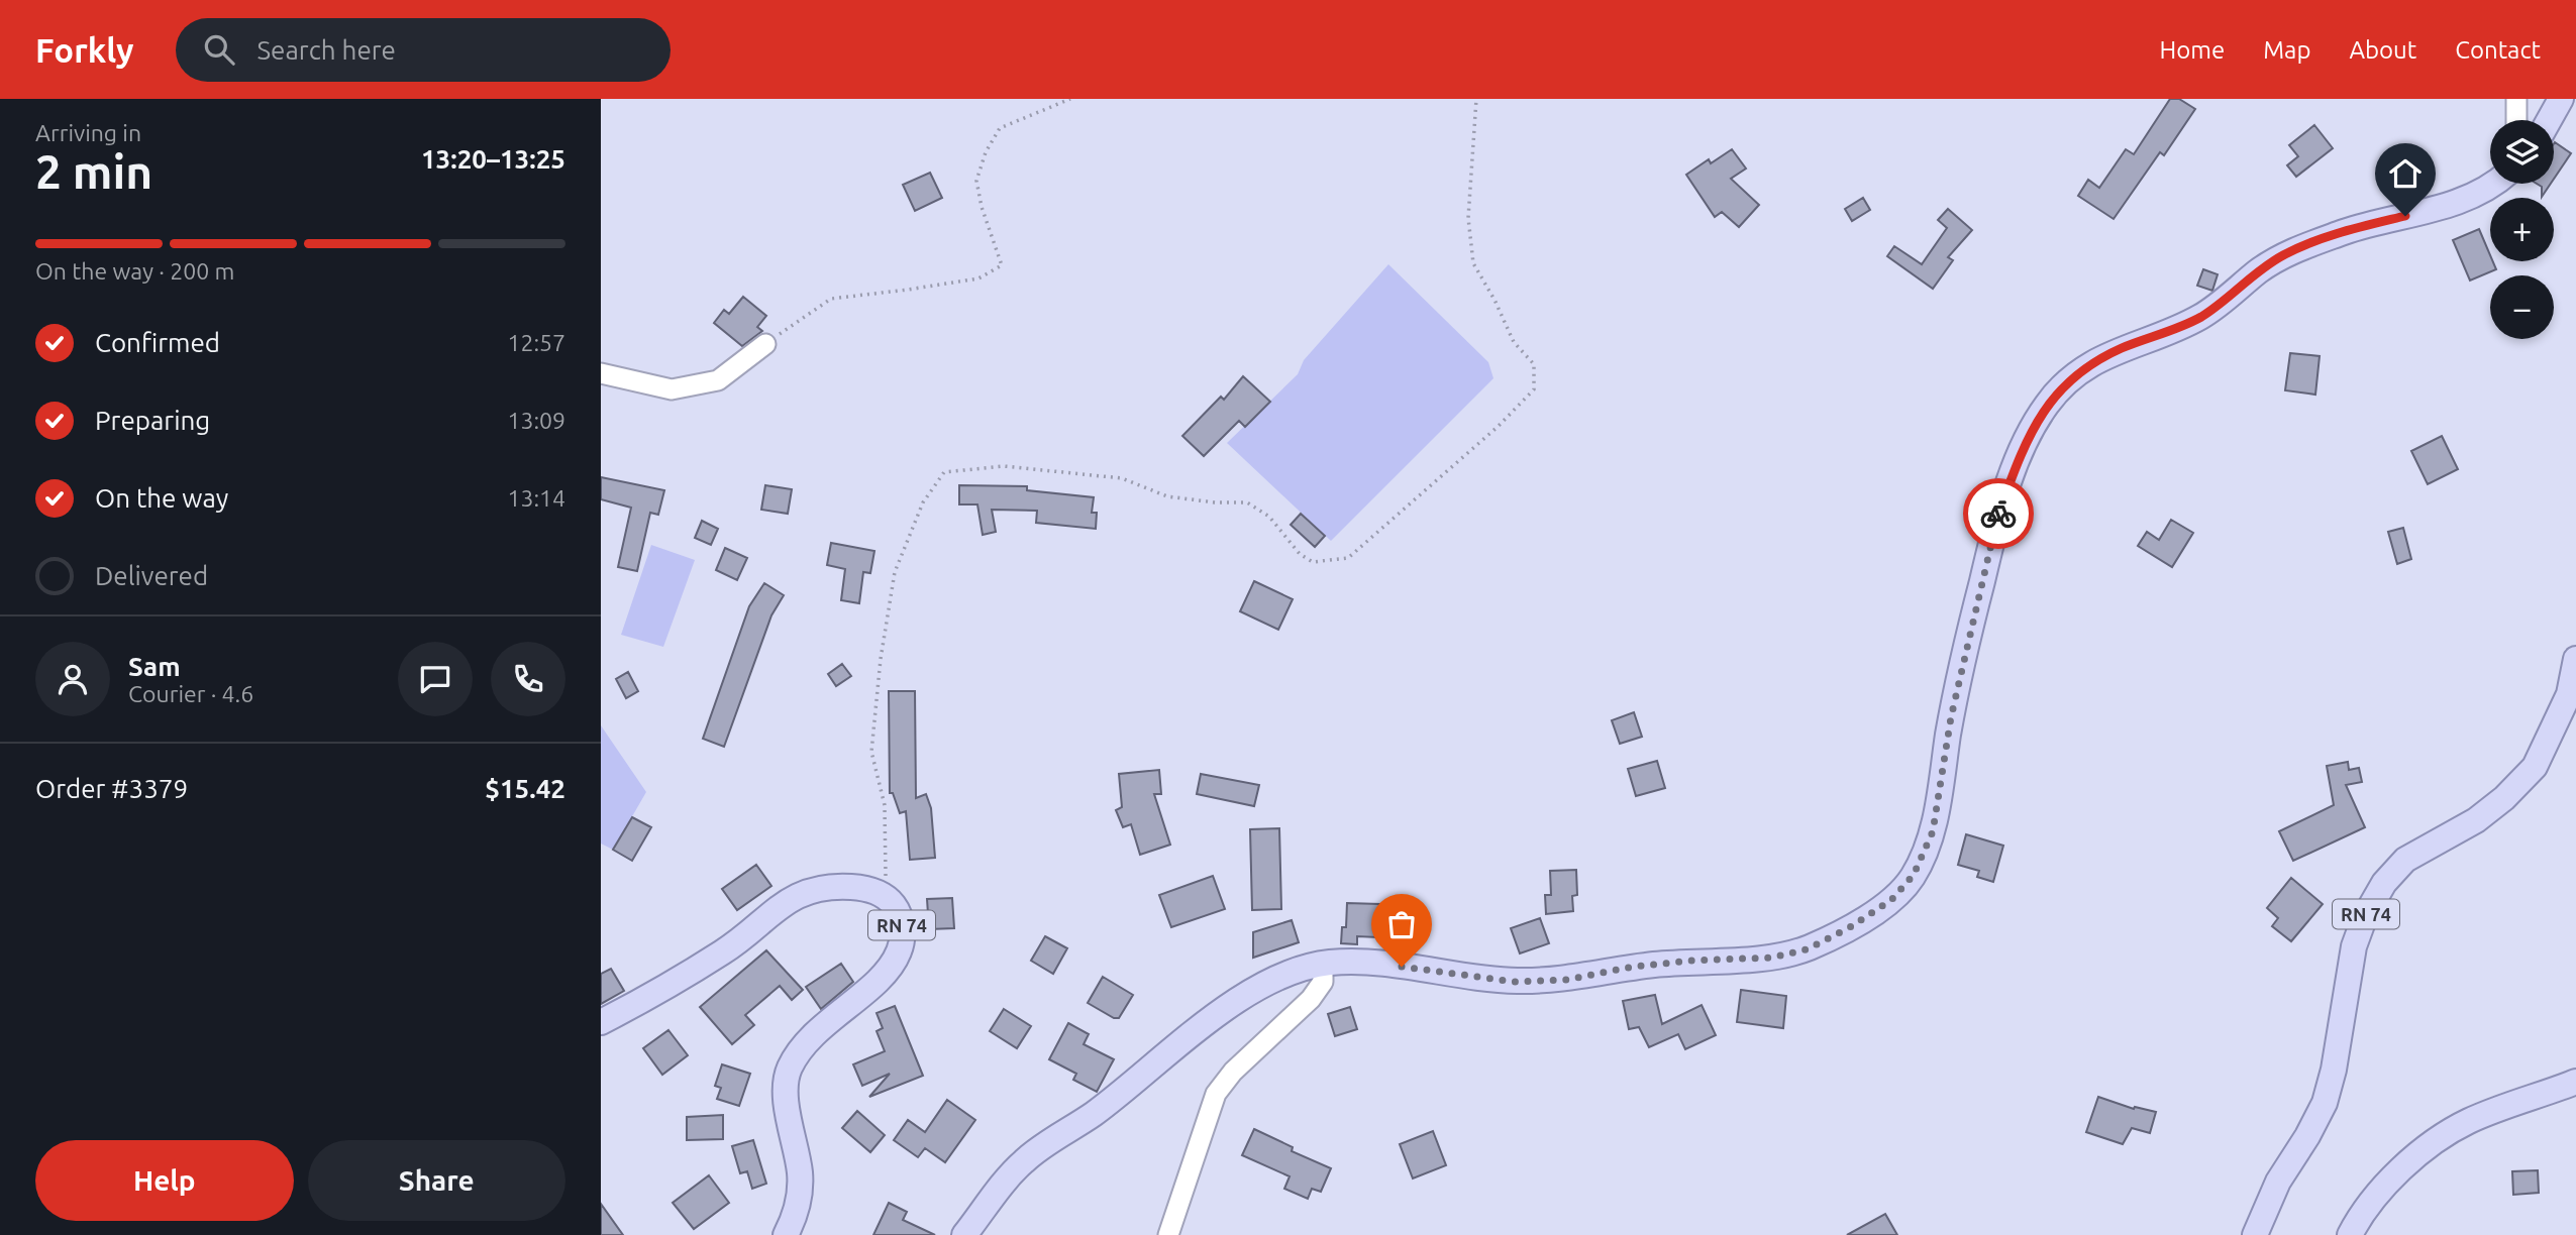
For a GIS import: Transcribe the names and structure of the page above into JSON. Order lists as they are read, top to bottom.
{
  "streets": {
    "main road": ["RN 74"]
  },
  "page": {
    "header": "Forkly",
    "search": "Search here",
    "nav": [
      "Home",
      "Map",
      "About",
      "Contact"
    ],
    "heading": ["2 min", "Arriving in", "13:20–13:25"],
    "panel": [
      "Sam",
      "Courier · 4.6",
      "Order #3379",
      "$15.42"
    ],
    "map_buttons": ["+", "−"],
    "bar": "On the way · 200 m",
    "list": [
      ["Confirmed", "12:57"],
      ["Preparing", "13:09"],
      ["On the way", "13:14"],
      "Delivered"
    ],
    "buttons": ["Help", "Share"]
  }
}
